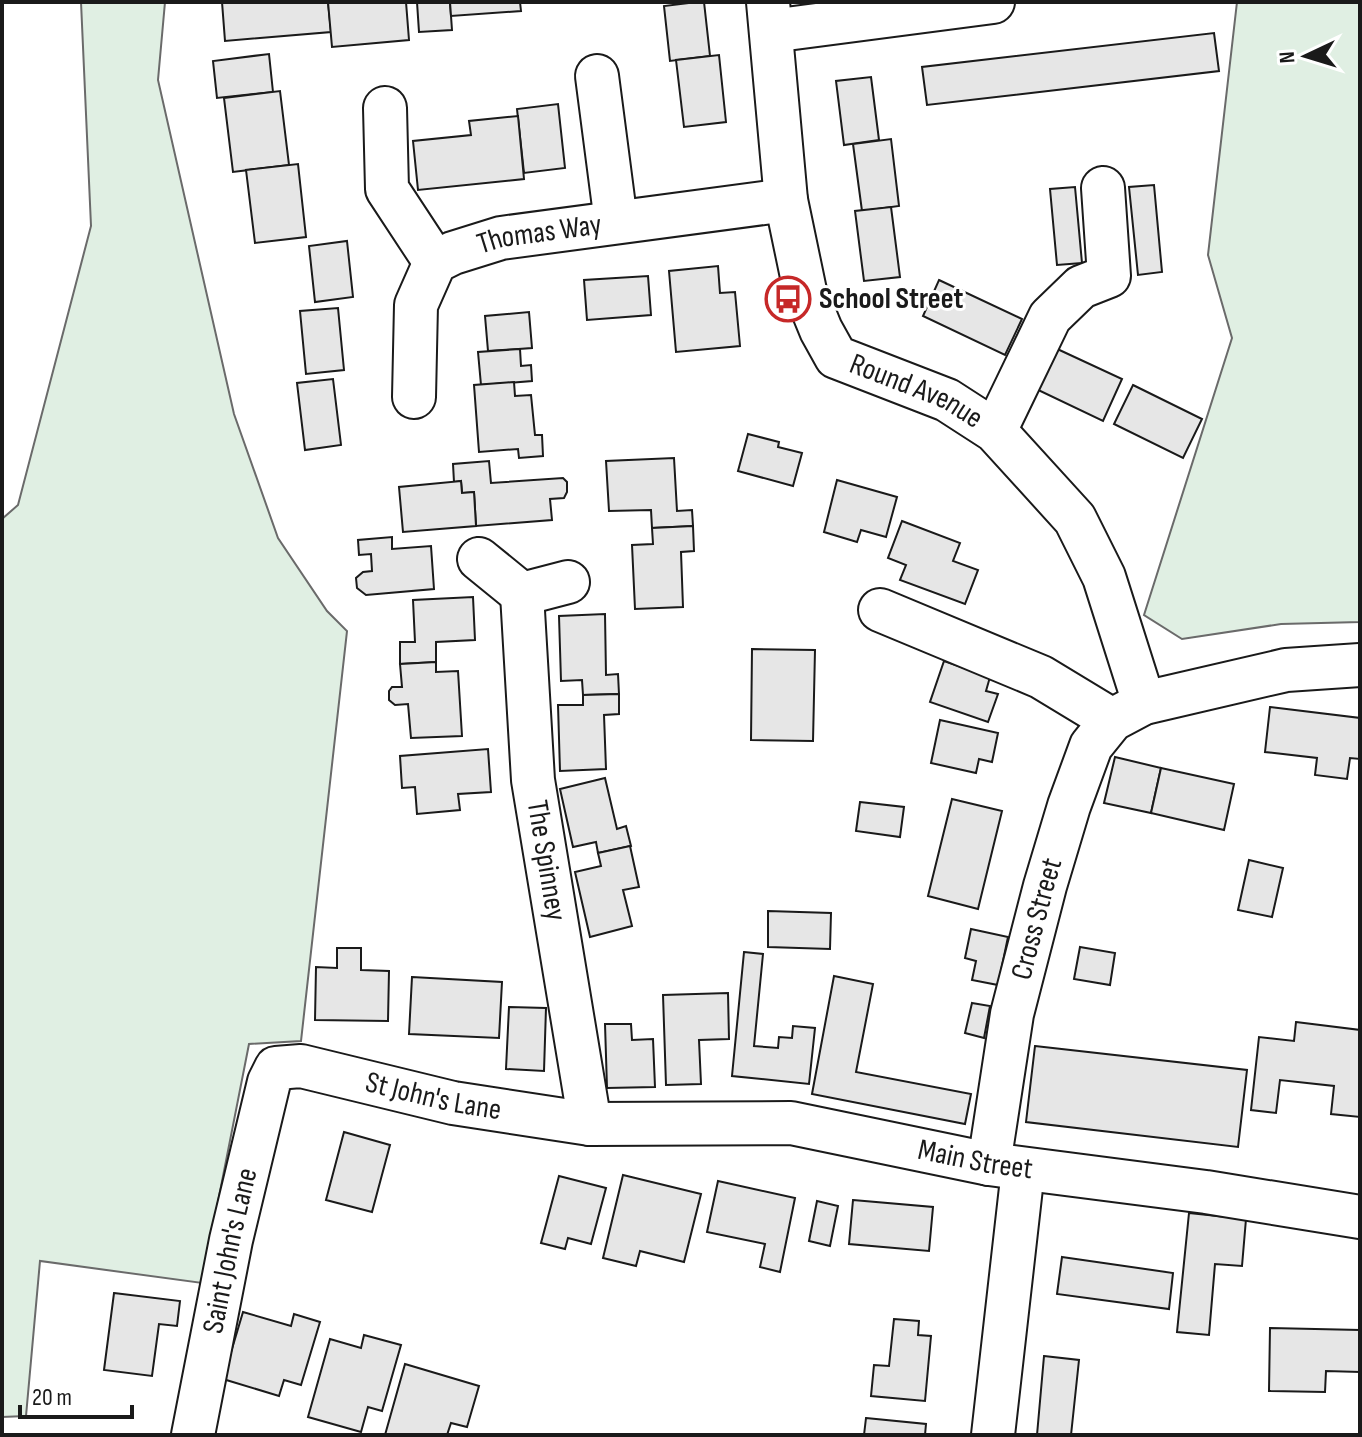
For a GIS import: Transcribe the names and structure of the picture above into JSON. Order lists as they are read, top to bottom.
{
  "streets": {
    "street": [
      "Thomas Way",
      "Round Avenue",
      "The Spinney",
      "Cross Street",
      "St John's Lane",
      "Main Street",
      "Saint John's Lane"
    ]
  },
  "crossings": [
    ["Thomas Way", "Round Avenue"],
    ["Round Avenue", "Cross Street"],
    ["The Spinney", "St John's Lane"],
    ["The Spinney", "Main Street"],
    ["Cross Street", "Main Street"],
    ["St John's Lane", "Main Street"],
    ["St John's Lane", "Saint John's Lane"]
  ],
  "places": {
    "bus stop": ["School Street"]
  },
  "scale_bar": "20 m",
  "north": "left"
}
